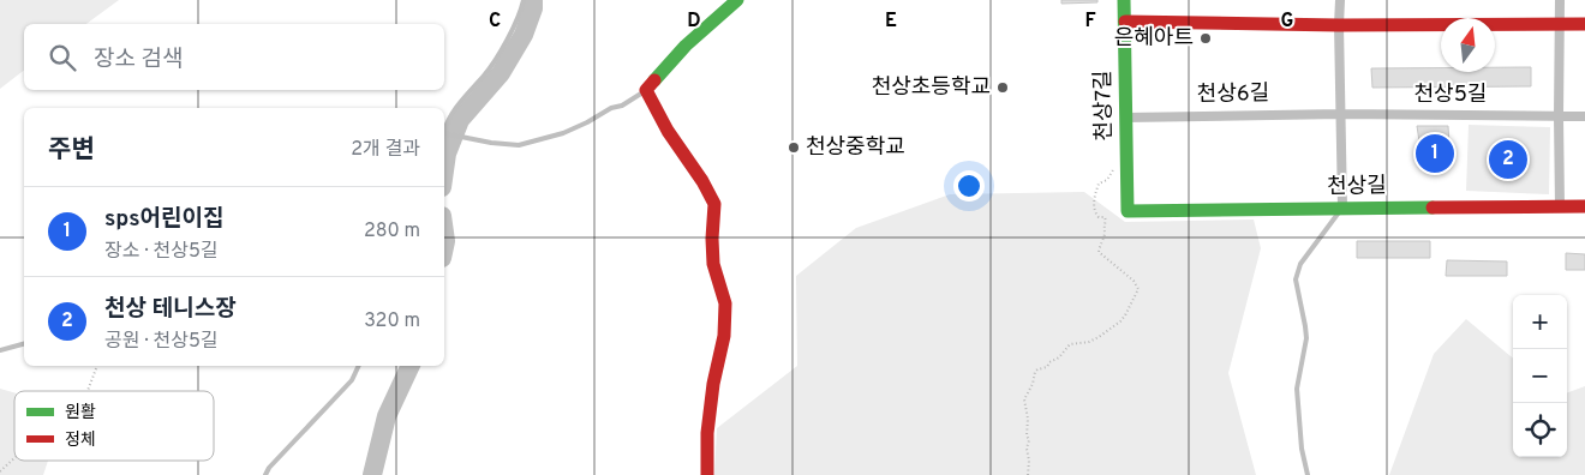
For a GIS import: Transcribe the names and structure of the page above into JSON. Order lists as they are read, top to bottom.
{
  "streets": {
    "street": [
      "천상6길",
      "천상5길",
      "천상7길",
      "천상길"
    ]
  },
  "crossings": [
    ["천상6길", "천상5길"],
    ["천상6길", "천상7길"],
    ["천상7길", "천상길"]
  ],
  "places": ["은혜아트", "천상초등학교", "천상중학교"],
  "legend": ["원활", "정체"],
  "north": "top",
  "page": {
    "search": "장소 검색",
    "heading": ["주변", "2개 결과"],
    "pins": ["1", "2"],
    "list": [
      {
        "mark": "1",
        "name": "sps어린이집",
        "note": "장소 · 천상5길",
        "value": "280 m"
      },
      {
        "mark": "2",
        "name": "천상 테니스장",
        "note": "공원 · 천상5길",
        "value": "320 m"
      }
    ],
    "map_buttons": ["+", "−"]
  },
  "grid": {
    "columns": [
      "C",
      "D",
      "E",
      "F",
      "G"
    ]
  }
}
